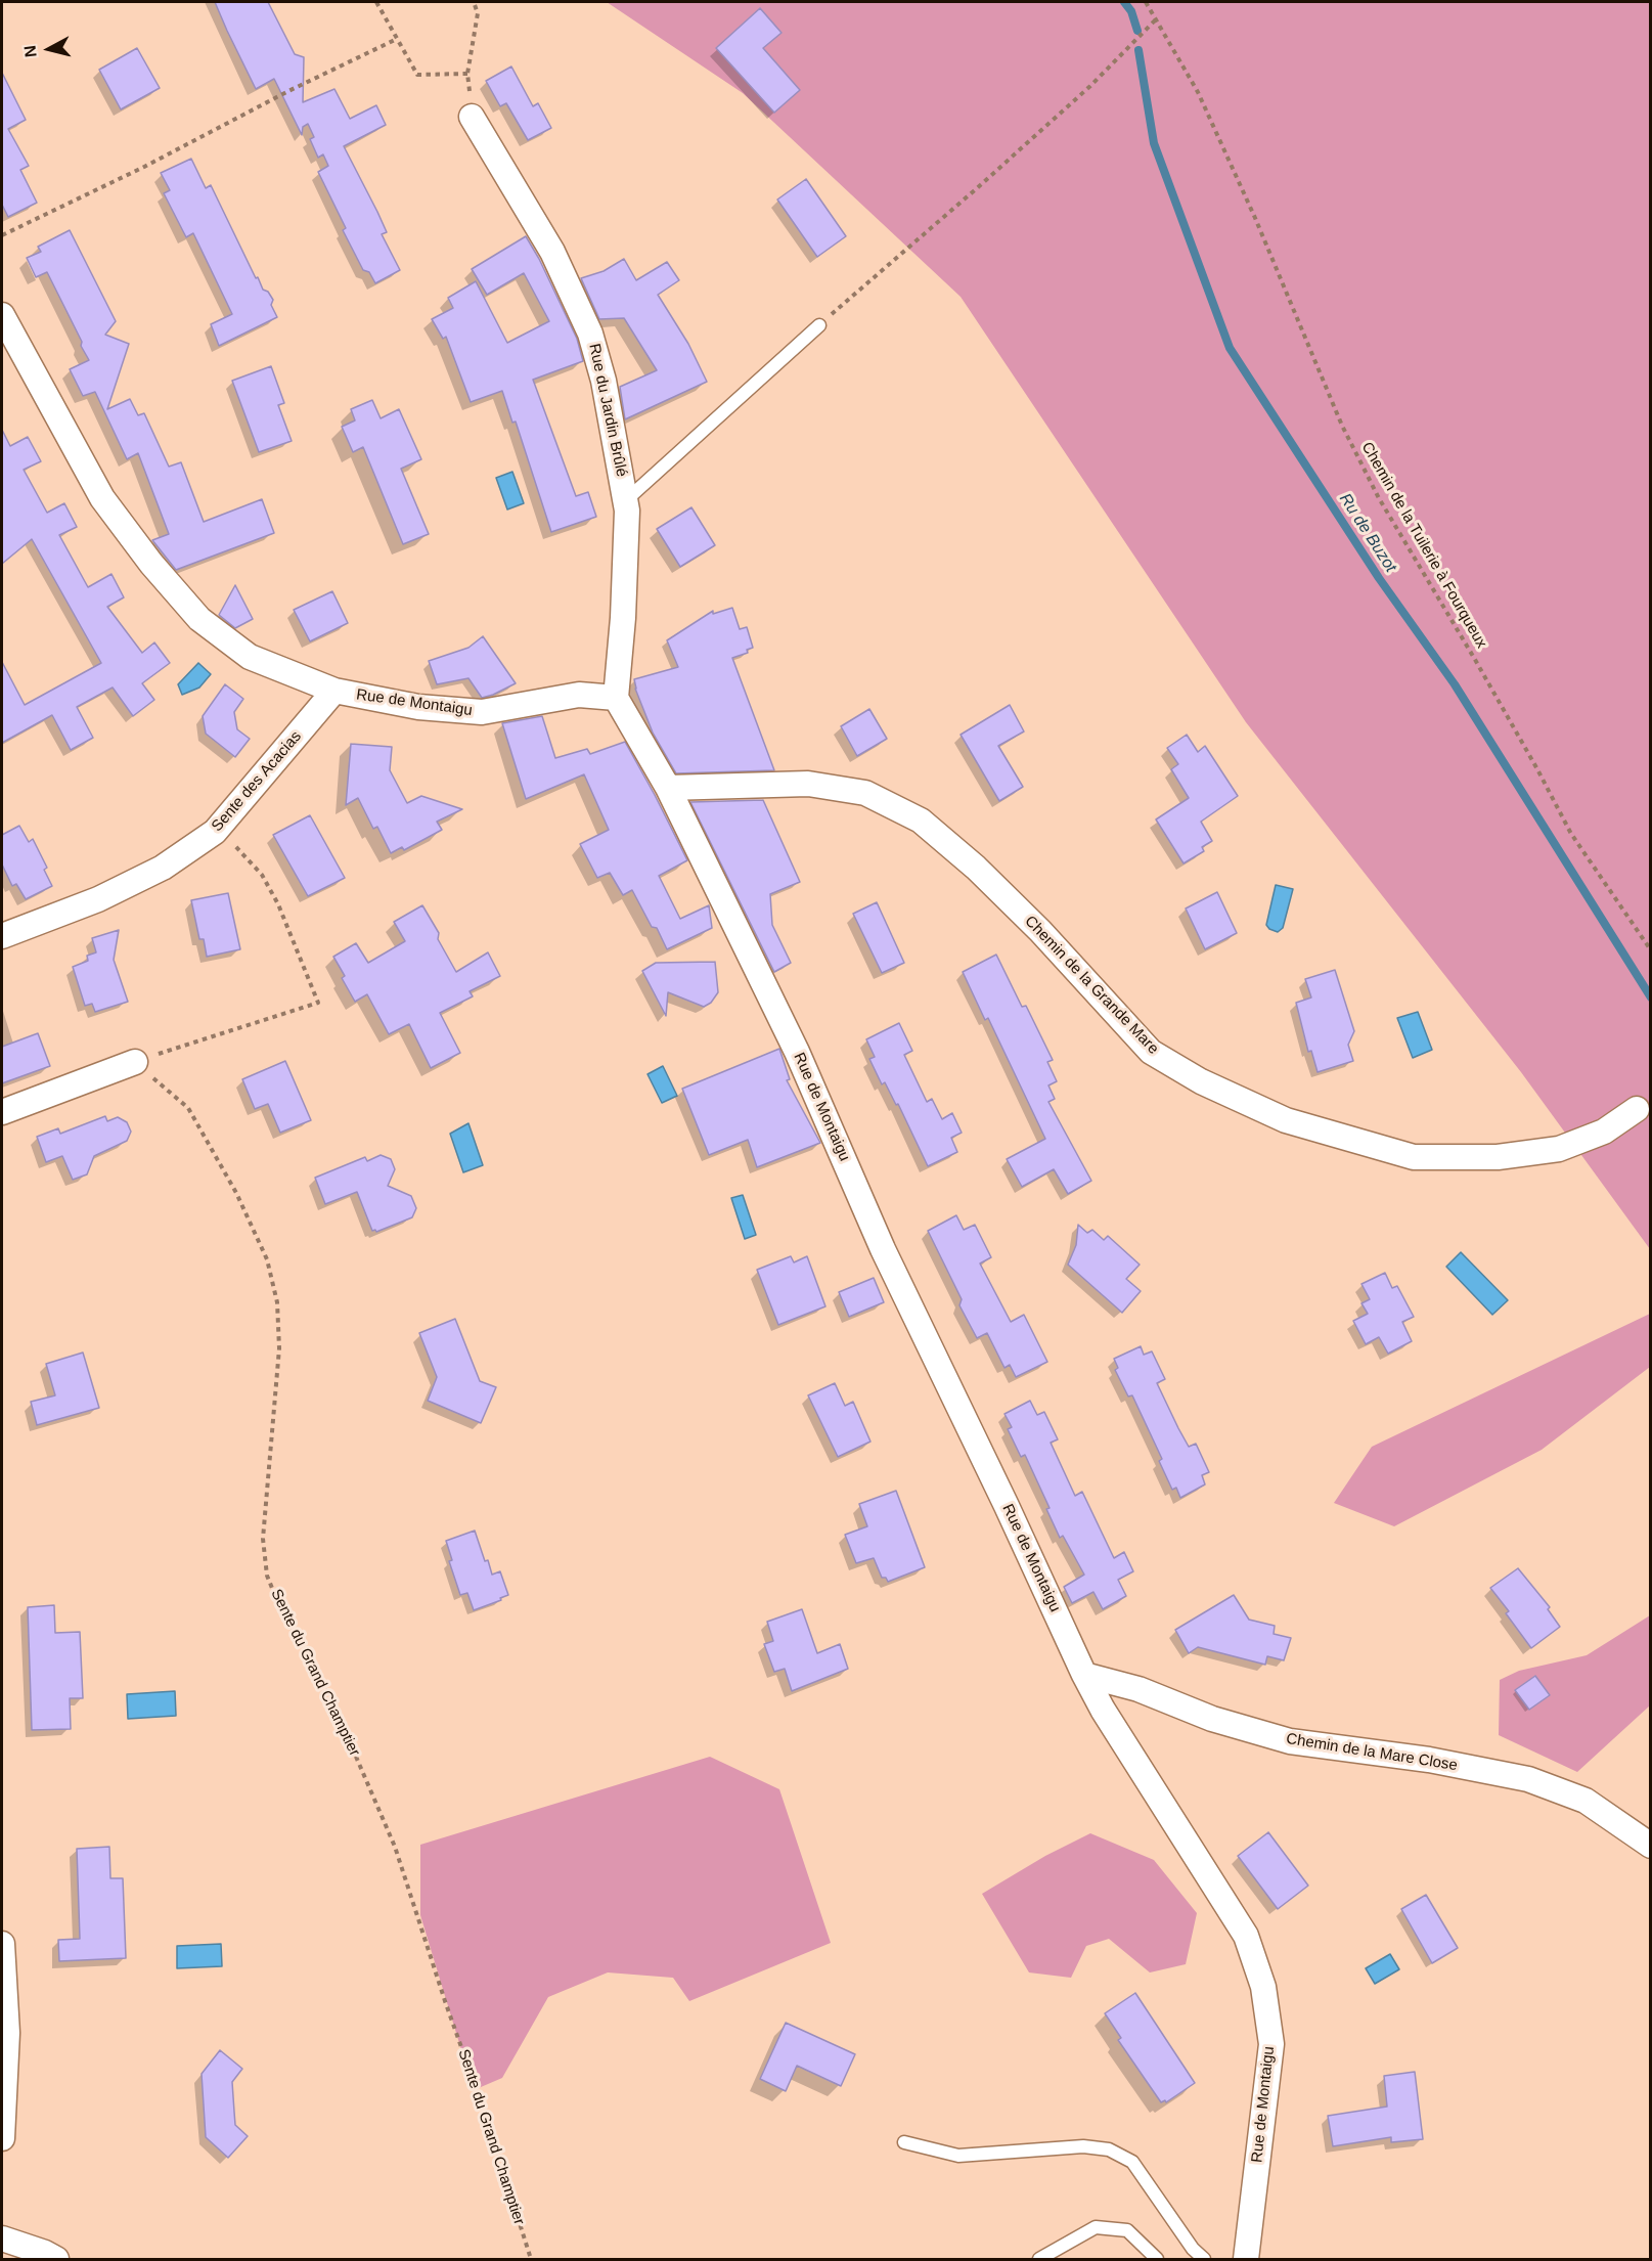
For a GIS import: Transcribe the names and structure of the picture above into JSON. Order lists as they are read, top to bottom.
{
  "streets": {
    "street": [
      "Rue du Jardin Brûlé",
      "Rue de Montaigu",
      "Sente des Acacias",
      "Chemin de la Grande Mare",
      "Chemin de la Mare Close"
    ],
    "path": ["Chemin de la Tuilerie à Fourqueux", "Sente du Grand Champtier"]
  },
  "crossings": [
    ["Rue du Jardin Brûlé", "Rue de Montaigu"],
    ["Rue de Montaigu", "Sente des Acacias"],
    ["Rue de Montaigu", "Chemin de la Grande Mare"],
    ["Rue de Montaigu", "Chemin de la Mare Close"]
  ],
  "water": ["Ru de Buzot"],
  "north": "left"
}
